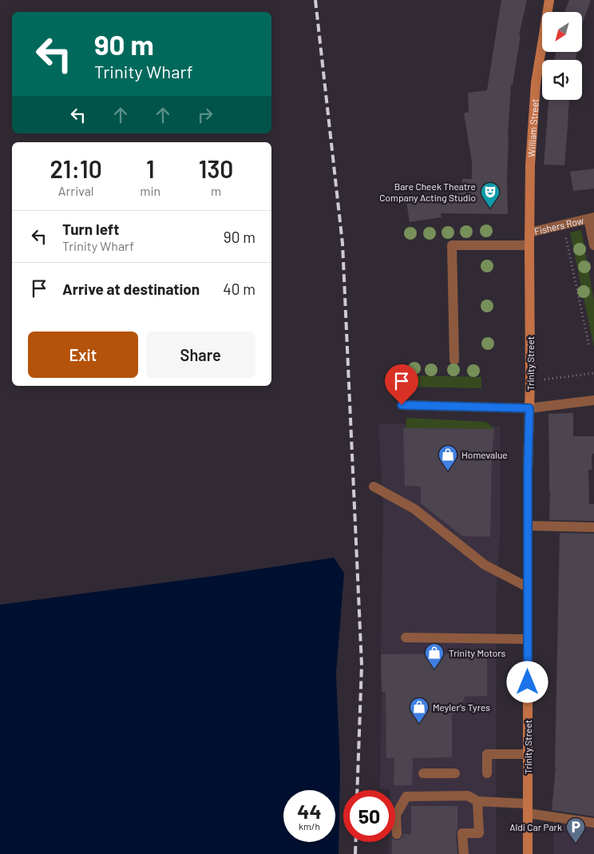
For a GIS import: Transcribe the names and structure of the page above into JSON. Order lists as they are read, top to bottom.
{
  "streets": {
    "main road": ["William Street", "Trinity Street"],
    "street": ["Fishers Row"]
  },
  "crossings": [
    ["William Street", "Fishers Row"],
    ["William Street", "Trinity Street"],
    ["Fishers Row", "Trinity Street"]
  ],
  "places": {
    "theatre": ["Bare Cheek Theatre Company Acting Studio"],
    "shop": ["Homevalue", "Trinity Motors", "Meyler's Tyres"],
    "parking": ["Aldi Car Park"]
  },
  "north": "bottom left",
  "page": {
    "turn": ["90 m", "Trinity Wharf"],
    "eta": [
      "21:10",
      "Arrival",
      "1",
      "min",
      "130",
      "m"
    ],
    "list": [
      {
        "name": "Turn left",
        "note": "Trinity Wharf",
        "value": "90 m"
      },
      {
        "name": "Arrive at destination",
        "value": "40 m"
      }
    ],
    "buttons": ["Exit", "Share"],
    "speed": "44 km/h",
    "limit": "50"
  }
}
